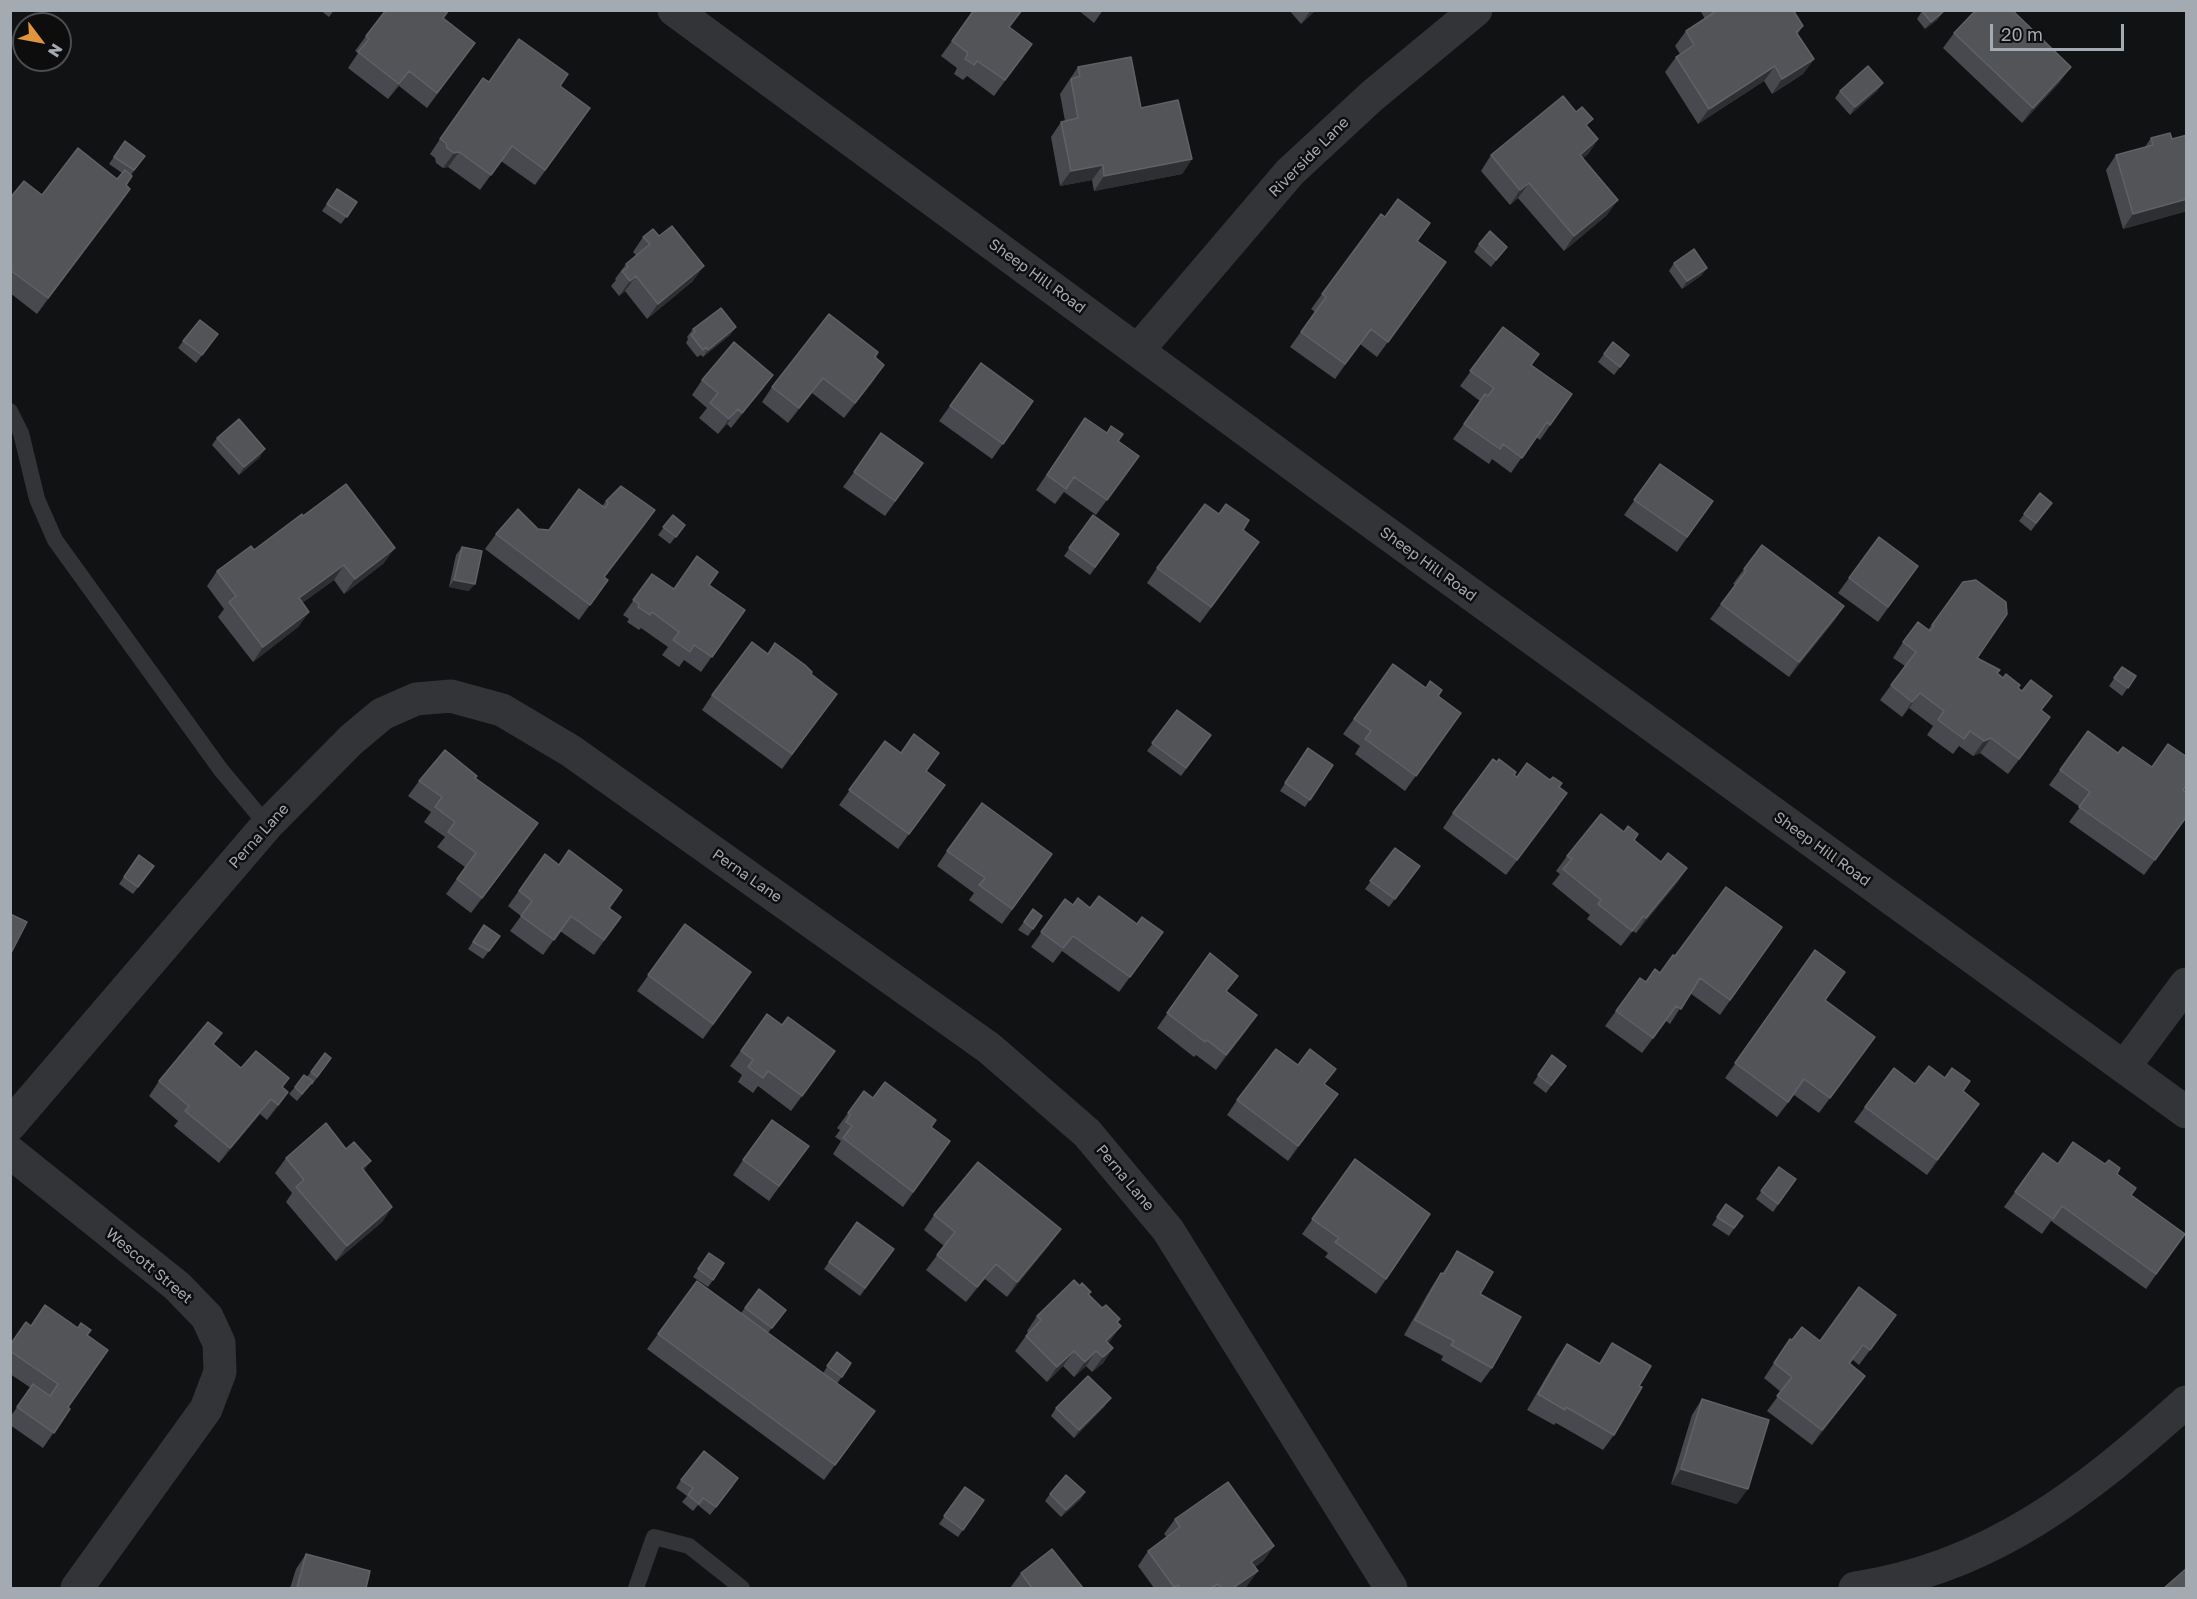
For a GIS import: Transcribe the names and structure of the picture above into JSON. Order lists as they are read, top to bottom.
{
  "streets": {
    "street": [
      "Riverside Lane",
      "Sheep Hill Road",
      "Perna Lane",
      "Wescott Street"
    ]
  },
  "crossings": [
    ["Riverside Lane", "Sheep Hill Road"]
  ],
  "scale_bar": "20 m",
  "north": "bottom right"
}
